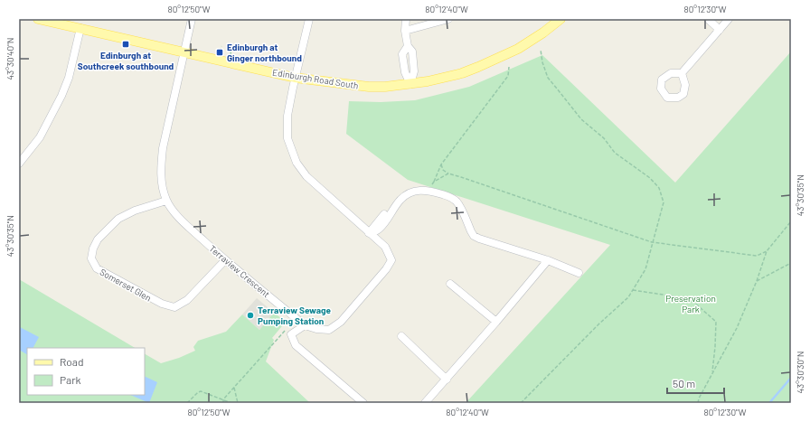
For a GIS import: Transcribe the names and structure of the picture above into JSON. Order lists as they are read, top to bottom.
{
  "streets": {
    "main road": ["Edinburgh Road South"],
    "street": ["Terraview Crescent", "Somerset Glen"]
  },
  "crossings": [
    ["Edinburgh Road South", "Terraview Crescent"],
    ["Terraview Crescent", "Somerset Glen"]
  ],
  "parks": ["Preservation Park"],
  "places": {
    "transit": ["Edinburgh at Southcreek southbound", "Edinburgh at Ginger northbound"],
    "other": ["Terraview Sewage Pumping Station"]
  },
  "legend": ["Road", "Park"],
  "scale_bar": "50 m",
  "coordinates": [
    "80°12'50\"W",
    "80°12'40\"W",
    "80°12'30\"W",
    "43°30'40\"N",
    "43°30'35\"N",
    "43°30'30\"N"
  ]
}
